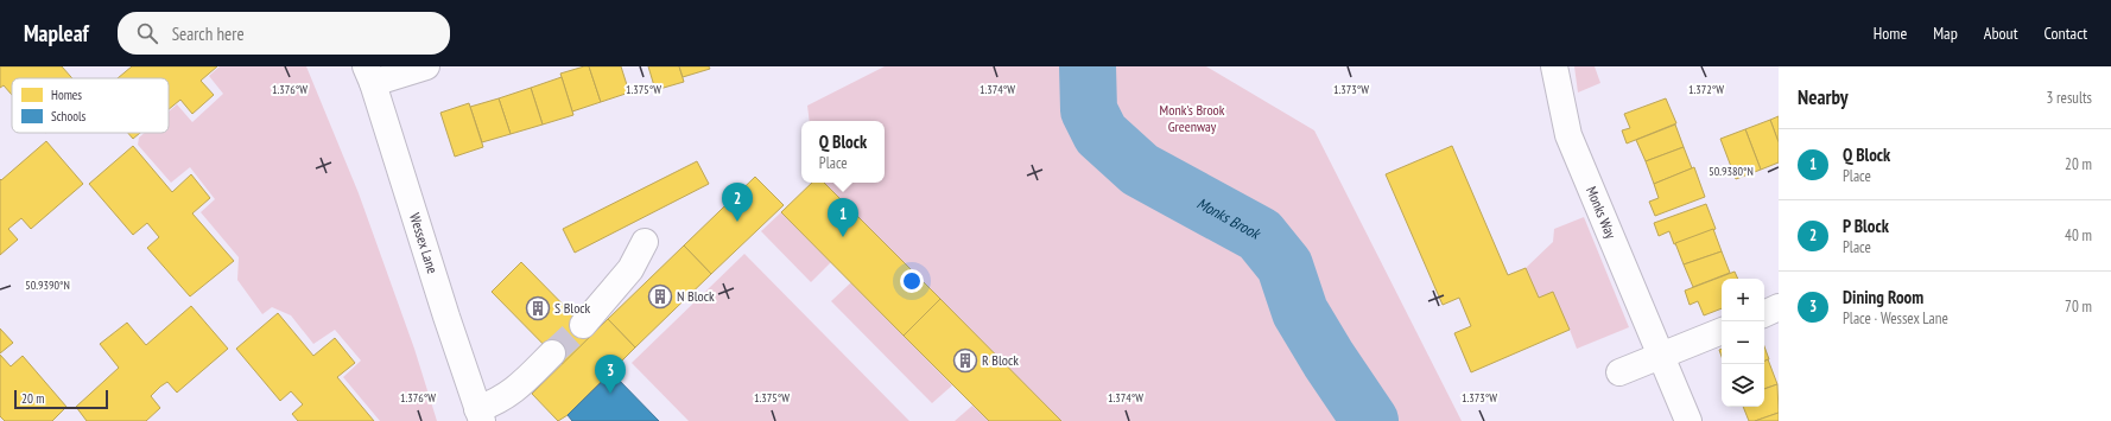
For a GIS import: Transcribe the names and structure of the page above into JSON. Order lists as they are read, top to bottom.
{
  "streets": {
    "street": ["Monks Way", "Wessex Lane"]
  },
  "water": ["Monks Brook"],
  "parks": ["Monk's Brook Greenway"],
  "places": {
    "building": ["N Block", "S Block", "R Block"]
  },
  "legend": ["Homes", "Schools"],
  "scale_bar": "20 m",
  "page": {
    "header": "Mapleaf",
    "search": "Search here",
    "nav": [
      "Home",
      "Map",
      "About",
      "Contact"
    ],
    "heading": ["Nearby", "3 results"],
    "popup": ["Q Block", "Place"],
    "list": [
      {
        "mark": "1",
        "name": "Q Block",
        "note": "Place",
        "value": "20 m"
      },
      {
        "mark": "2",
        "name": "P Block",
        "note": "Place",
        "value": "40 m"
      },
      {
        "mark": "3",
        "name": "Dining Room",
        "note": "Place · Wessex Lane",
        "value": "70 m"
      }
    ],
    "pins": ["2", "1", "3"],
    "map_buttons": ["+", "−"],
    "scale": "20 m"
  },
  "coordinates": [
    "1.372°W",
    "1.376°W",
    "1.375°W",
    "1.374°W",
    "1.373°W",
    "50.9380°N",
    "50.9390°N"
  ]
}
